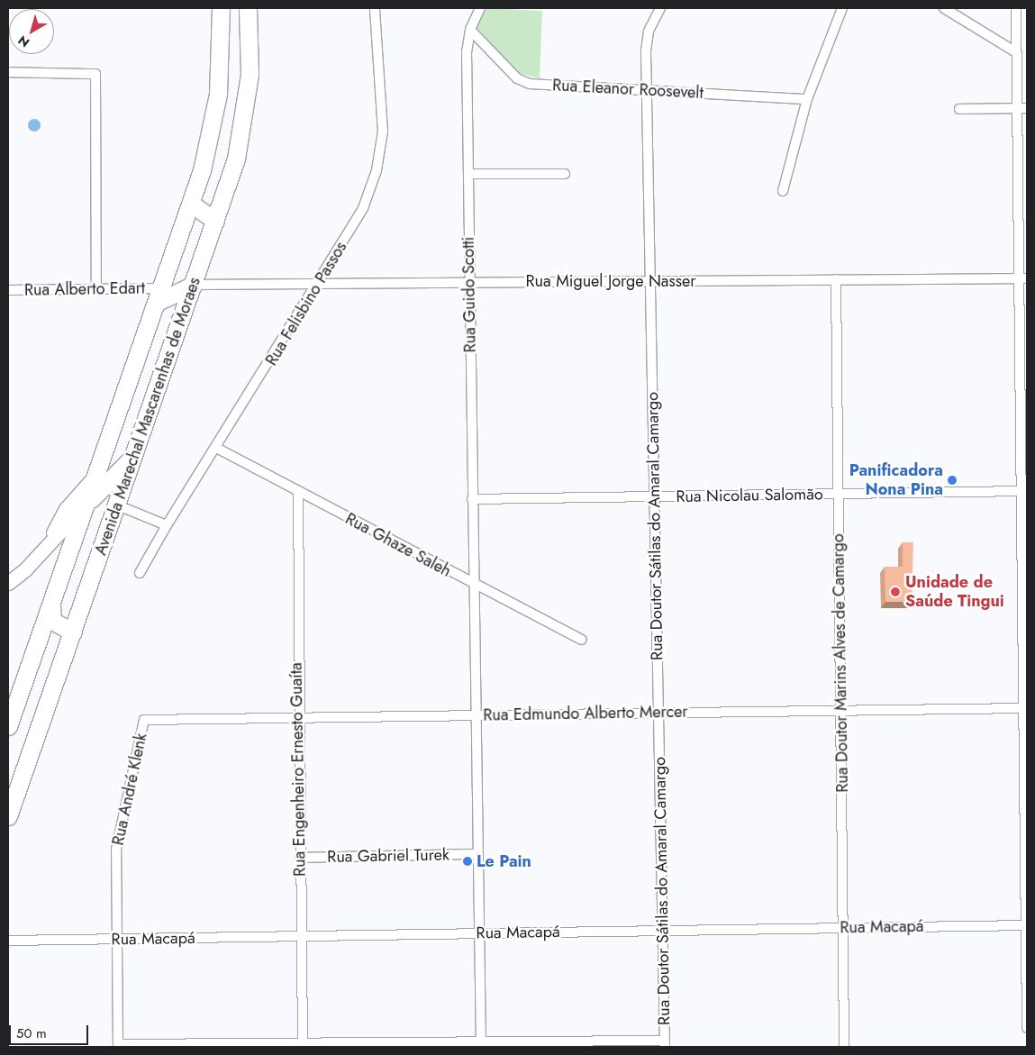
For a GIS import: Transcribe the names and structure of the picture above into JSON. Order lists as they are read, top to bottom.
{
  "streets": {
    "highway": ["Avenida Marechal Mascarenhas de Moraes"],
    "street": [
      "Rua Eleanor Roosevelt",
      "Rua Miguel Jorge Nasser",
      "Rua Alberto Edart",
      "Rua Guido Scotti",
      "Rua Felisbino Passos",
      "Rua Nicolau Salomão",
      "Rua Doutor Sátilas do Amaral Camargo",
      "Rua Ghaze Saleh",
      "Rua Doutor Marins Alves de Camargo",
      "Rua Edmundo Alberto Mercer",
      "Rua Engenheiro Ernesto Guaíta",
      "Rua André Klenk",
      "Rua Gabriel Turek",
      "Rua Macapá"
    ]
  },
  "crossings": [
    ["Rua Eleanor Roosevelt", "Rua Guido Scotti"],
    ["Rua Eleanor Roosevelt", "Rua Doutor Sátilas do Amaral Camargo"],
    ["Rua Miguel Jorge Nasser", "Rua Guido Scotti"],
    ["Rua Miguel Jorge Nasser", "Rua Felisbino Passos"],
    ["Rua Miguel Jorge Nasser", "Avenida Marechal Mascarenhas de Moraes"],
    ["Rua Miguel Jorge Nasser", "Rua Doutor Sátilas do Amaral Camargo"],
    ["Rua Miguel Jorge Nasser", "Rua Doutor Marins Alves de Camargo"],
    ["Rua Alberto Edart", "Avenida Marechal Mascarenhas de Moraes"],
    ["Rua Guido Scotti", "Rua Nicolau Salomão"],
    ["Rua Guido Scotti", "Rua Ghaze Saleh"],
    ["Rua Guido Scotti", "Rua Edmundo Alberto Mercer"],
    ["Rua Guido Scotti", "Rua Gabriel Turek"],
    ["Rua Guido Scotti", "Rua Macapá"],
    ["Rua Felisbino Passos", "Rua Ghaze Saleh"],
    ["Rua Nicolau Salomão", "Rua Doutor Sátilas do Amaral Camargo"],
    ["Rua Nicolau Salomão", "Rua Doutor Marins Alves de Camargo"],
    ["Rua Doutor Sátilas do Amaral Camargo", "Rua Edmundo Alberto Mercer"],
    ["Rua Doutor Sátilas do Amaral Camargo", "Rua Macapá"],
    ["Rua Ghaze Saleh", "Rua Engenheiro Ernesto Guaíta"],
    ["Rua Doutor Marins Alves de Camargo", "Rua Edmundo Alberto Mercer"],
    ["Rua Doutor Marins Alves de Camargo", "Rua Macapá"],
    ["Rua Edmundo Alberto Mercer", "Rua Engenheiro Ernesto Guaíta"],
    ["Rua Edmundo Alberto Mercer", "Rua André Klenk"],
    ["Rua Engenheiro Ernesto Guaíta", "Rua Gabriel Turek"],
    ["Rua Engenheiro Ernesto Guaíta", "Rua Macapá"],
    ["Rua André Klenk", "Rua Macapá"]
  ],
  "places": ["Panificadora Nona Pina", "Unidade de Saúde Tingui", "Le Pain"],
  "scale_bar": "50 m",
  "north": "bottom left"
}
